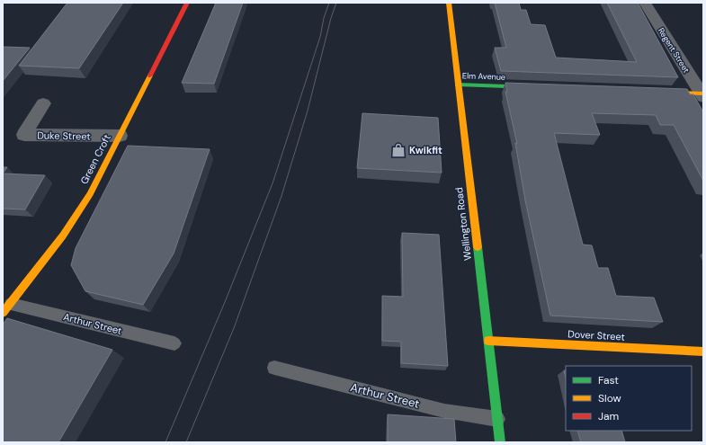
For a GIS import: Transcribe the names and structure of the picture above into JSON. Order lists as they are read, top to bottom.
{
  "streets": {
    "main road": [
      "Elm Avenue",
      "Green Croft",
      "Wellington Road",
      "Dover Street"
    ],
    "street": ["Regent Street", "Duke Street"],
    "lane": ["Arthur Street"]
  },
  "crossings": [
    ["Elm Avenue", "Wellington Road"],
    ["Duke Street", "Green Croft"],
    ["Green Croft", "Arthur Street"],
    ["Wellington Road", "Arthur Street"],
    ["Wellington Road", "Dover Street"]
  ],
  "places": {
    "shop": ["Kwikfit"]
  },
  "legend": ["Fast", "Slow", "Jam"]
}
